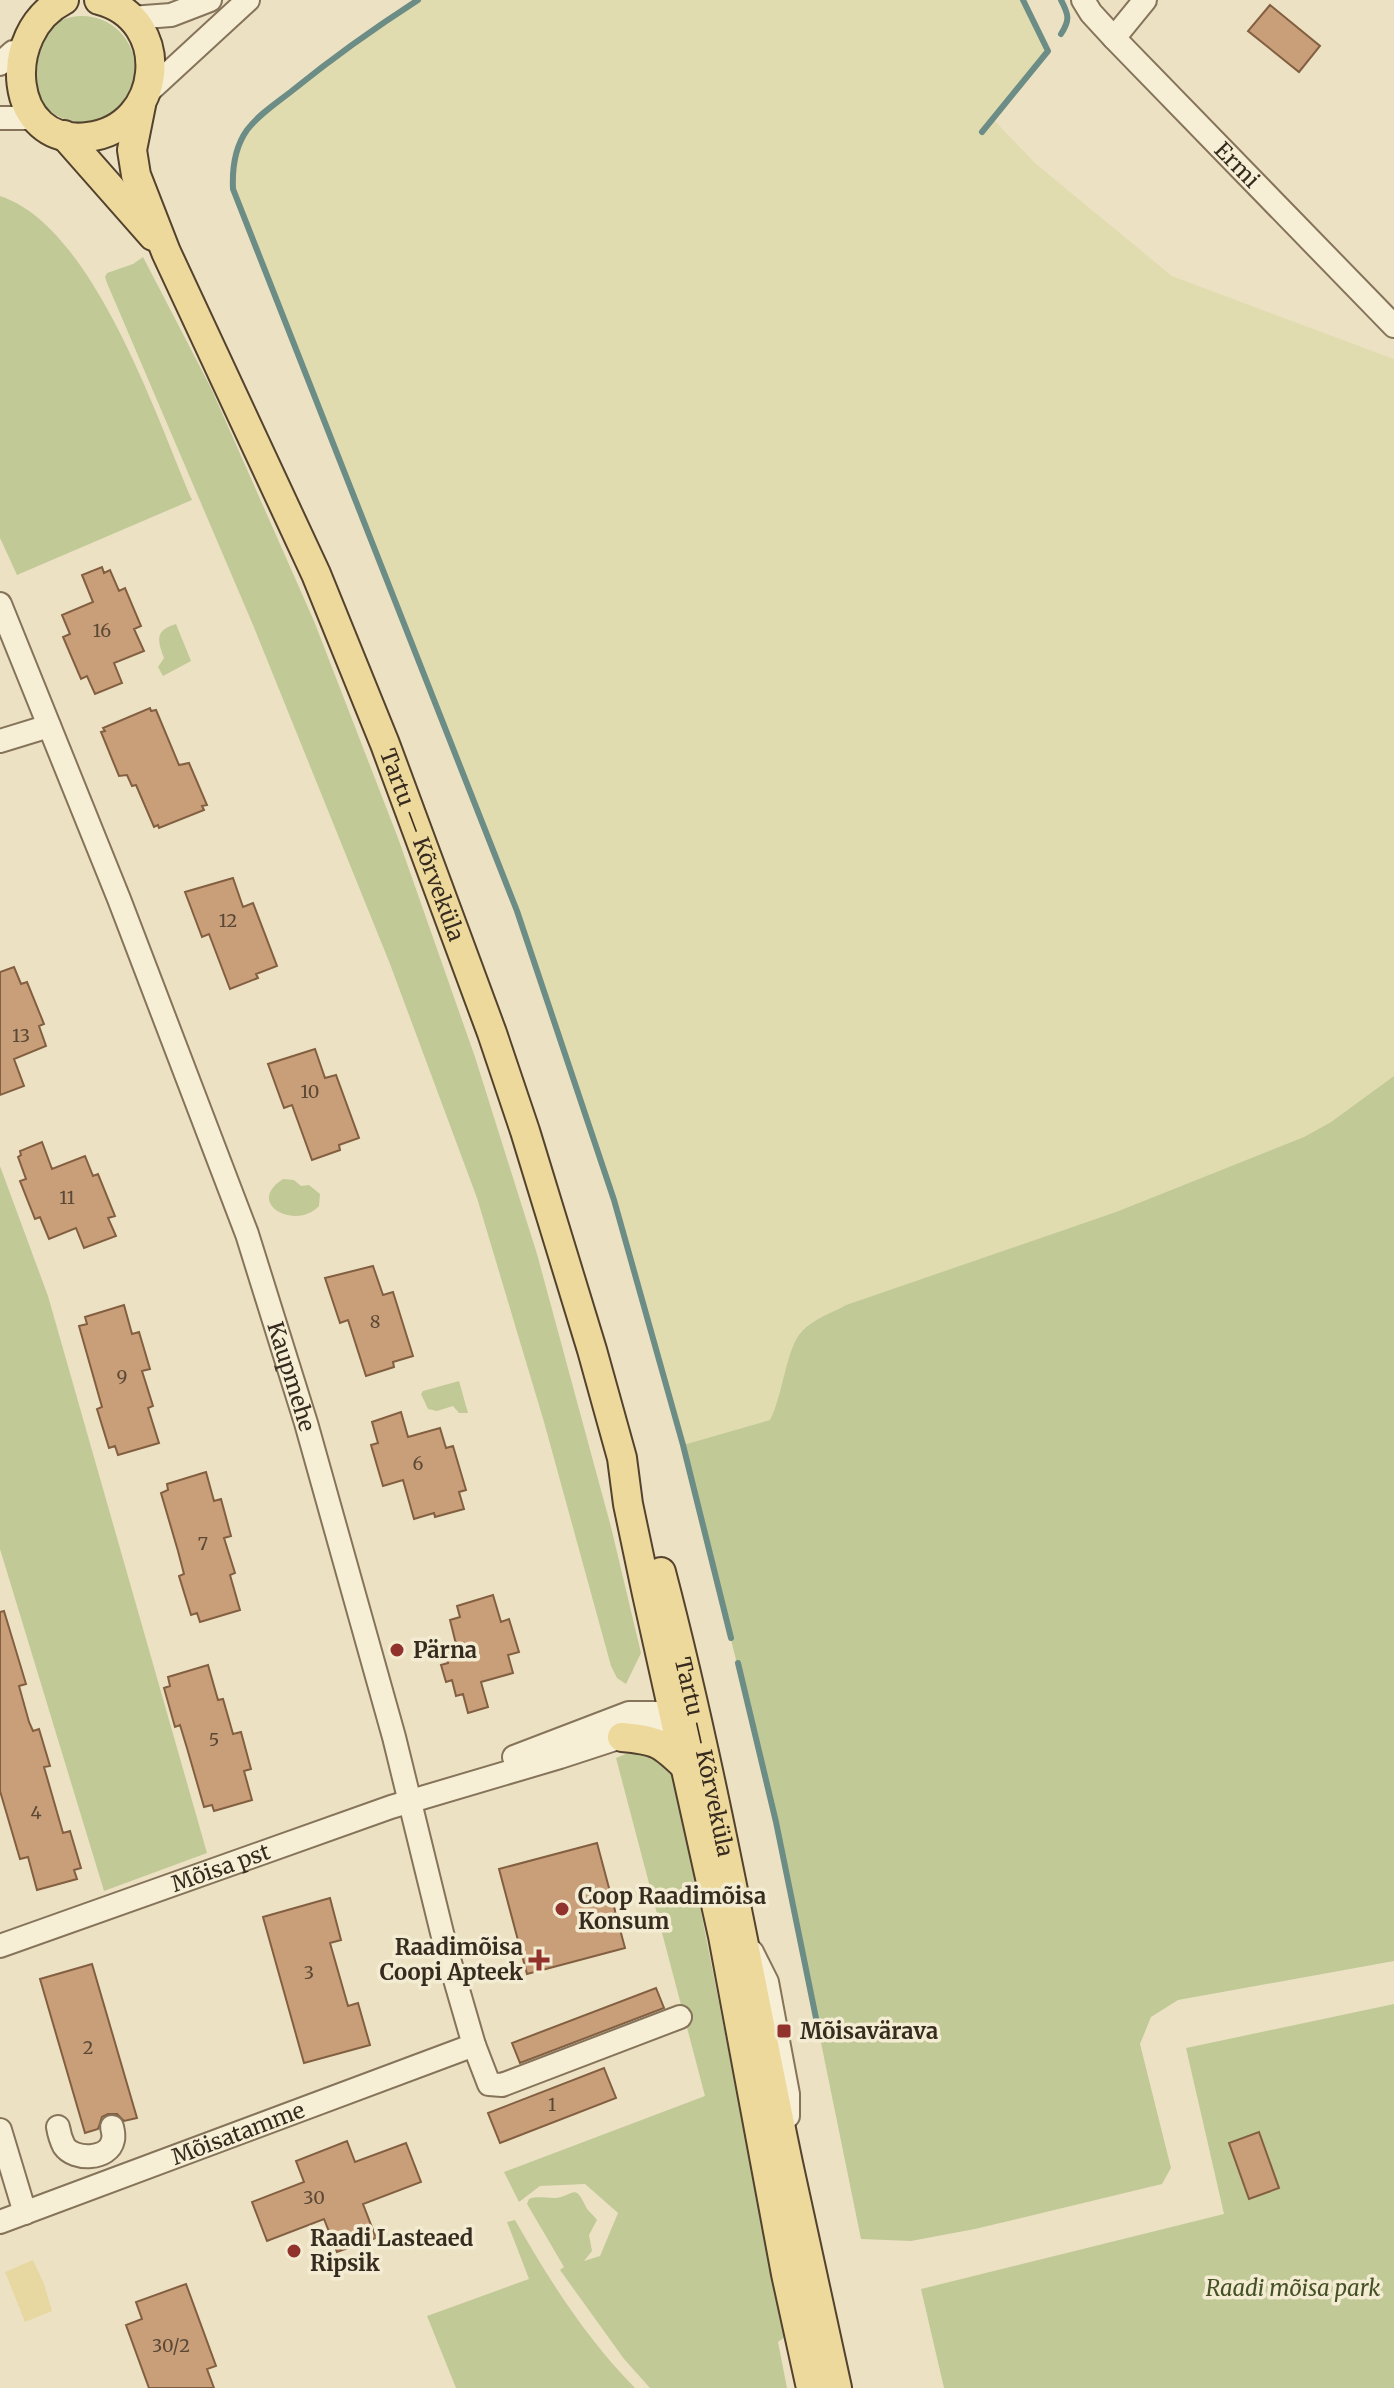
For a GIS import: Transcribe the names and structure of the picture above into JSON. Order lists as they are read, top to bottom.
{
  "streets": {
    "main road": ["Tartu — Kõrveküla"],
    "street": [
      "Ermi",
      "Kaupmehe",
      "Mõisa pst",
      "Mõisatamme"
    ]
  },
  "crossings": [
    ["Tartu — Kõrveküla", "Mõisa pst"],
    ["Kaupmehe", "Mõisa pst"],
    ["Kaupmehe", "Mõisatamme"]
  ],
  "parks": ["Raadi mõisa park"],
  "places": {
    "other": ["Pärna", "Coop Raadimõisa Konsum", "Raadi Lasteaed Ripsik"],
    "health": ["Raadimõisa Coopi Apteek"],
    "transit": ["Mõisavärava"]
  },
  "house_numbers": [
    "16",
    "12",
    "13",
    "10",
    "11",
    "8",
    "9",
    "6",
    "7",
    "5",
    "4",
    "3",
    "2",
    "1",
    "30",
    "30/2"
  ]
}
